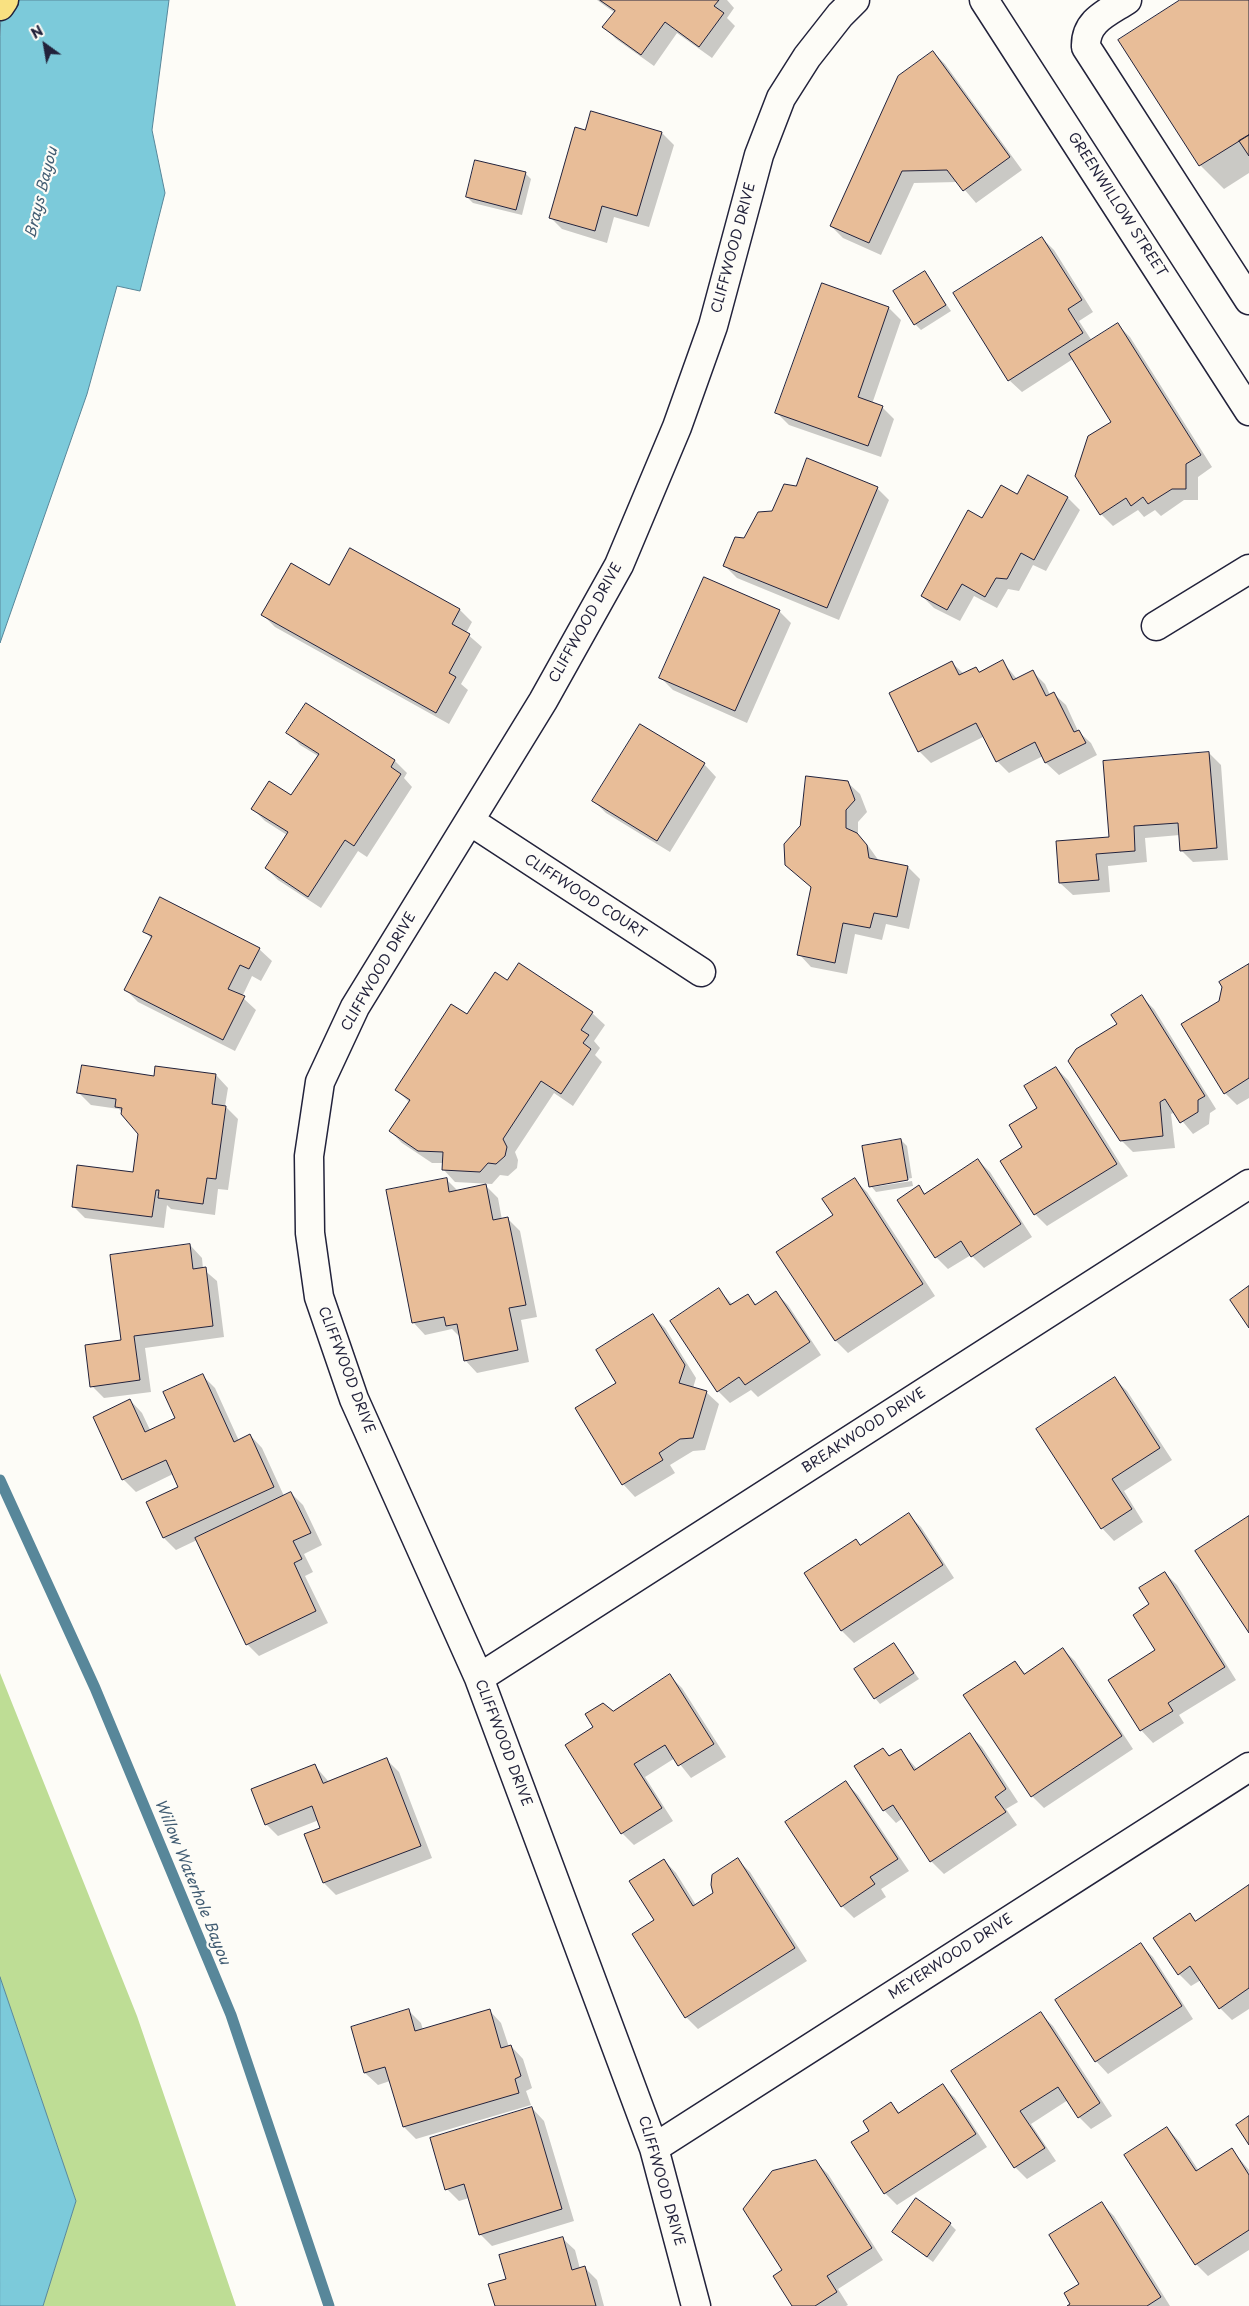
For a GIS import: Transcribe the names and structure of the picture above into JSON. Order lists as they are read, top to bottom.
{
  "streets": {
    "street": [
      "GREENWILLOW STREET",
      "CLIFFWOOD DRIVE",
      "CLIFFWOOD COURT",
      "BREAKWOOD DRIVE",
      "MEYERWOOD DRIVE"
    ]
  },
  "crossings": [
    ["CLIFFWOOD DRIVE", "CLIFFWOOD COURT"],
    ["CLIFFWOOD DRIVE", "BREAKWOOD DRIVE"],
    ["CLIFFWOOD DRIVE", "MEYERWOOD DRIVE"]
  ],
  "water": ["Brays Bayou", "Willow Waterhole Bayou"],
  "north": "top left"
}
